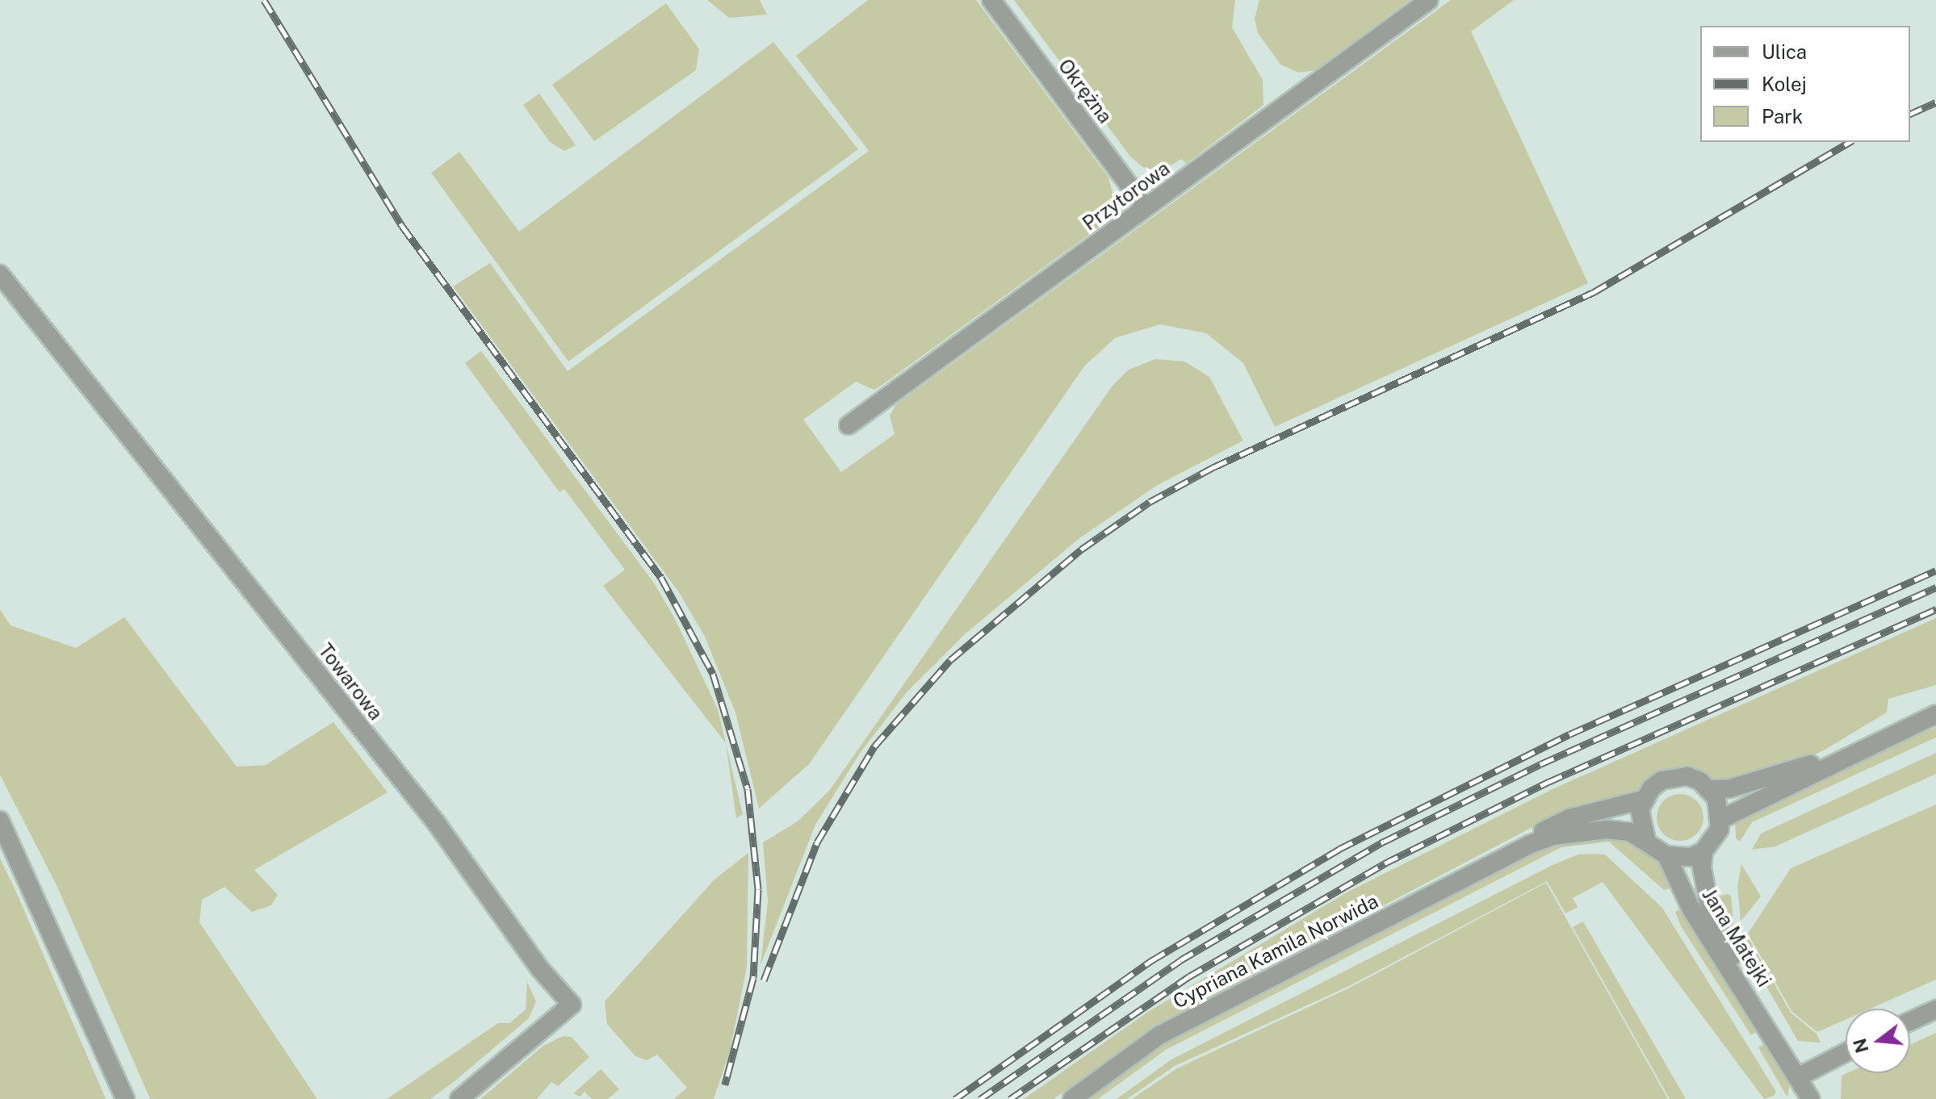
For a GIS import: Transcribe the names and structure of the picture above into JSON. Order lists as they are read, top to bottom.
{
  "streets": {
    "street": [
      "Okrężna",
      "Przytorowa",
      "Towarowa",
      "Jana Matejki",
      "Cypriana Kamila Norwida"
    ]
  },
  "crossings": [
    ["Okrężna", "Przytorowa"],
    ["Jana Matejki", "Cypriana Kamila Norwida"]
  ],
  "legend": ["Ulica", "Kolej", "Park"],
  "north": "left"
}
